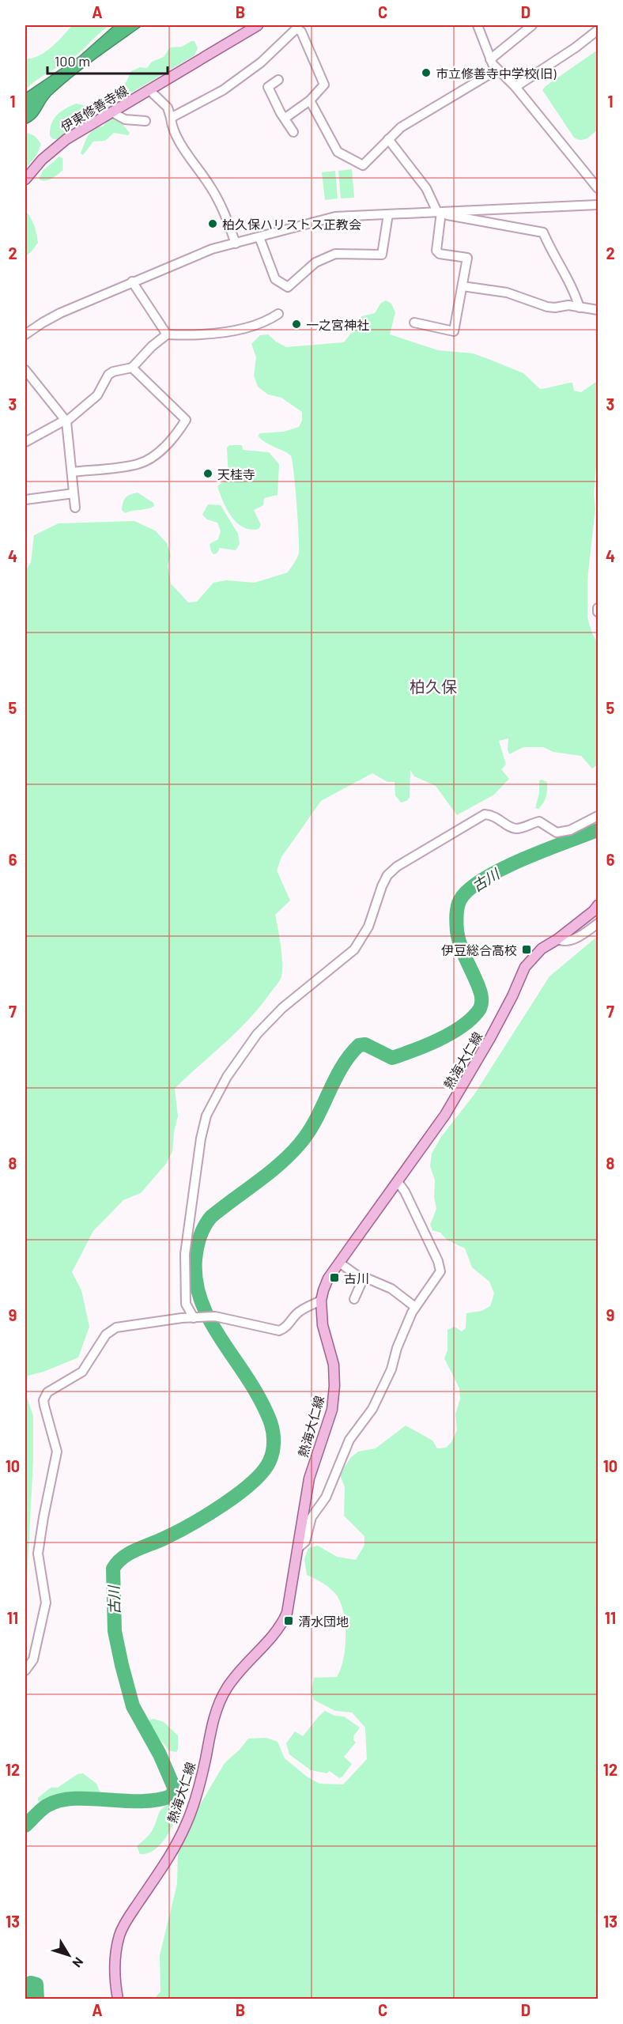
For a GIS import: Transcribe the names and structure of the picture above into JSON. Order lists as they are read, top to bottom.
{
  "streets": {
    "main road": ["伊東修善寺線", "熱海大仁線"]
  },
  "districts": ["柏久保"],
  "water": ["古川"],
  "places": {
    "other": [
      "市立修善寺中学校(旧)",
      "柏久保ハリストス正教会",
      "一之宮神社",
      "天桂寺"
    ],
    "transit": ["伊豆総合高校", "古川", "清水団地"]
  },
  "scale_bar": "100 m",
  "north": "bottom right",
  "grid": {
    "columns": [
      "A",
      "B",
      "C",
      "D"
    ],
    "rows": [
      "1",
      "2",
      "3",
      "4",
      "5",
      "6",
      "7",
      "8",
      "9",
      "10",
      "11",
      "12",
      "13"
    ]
  }
}
